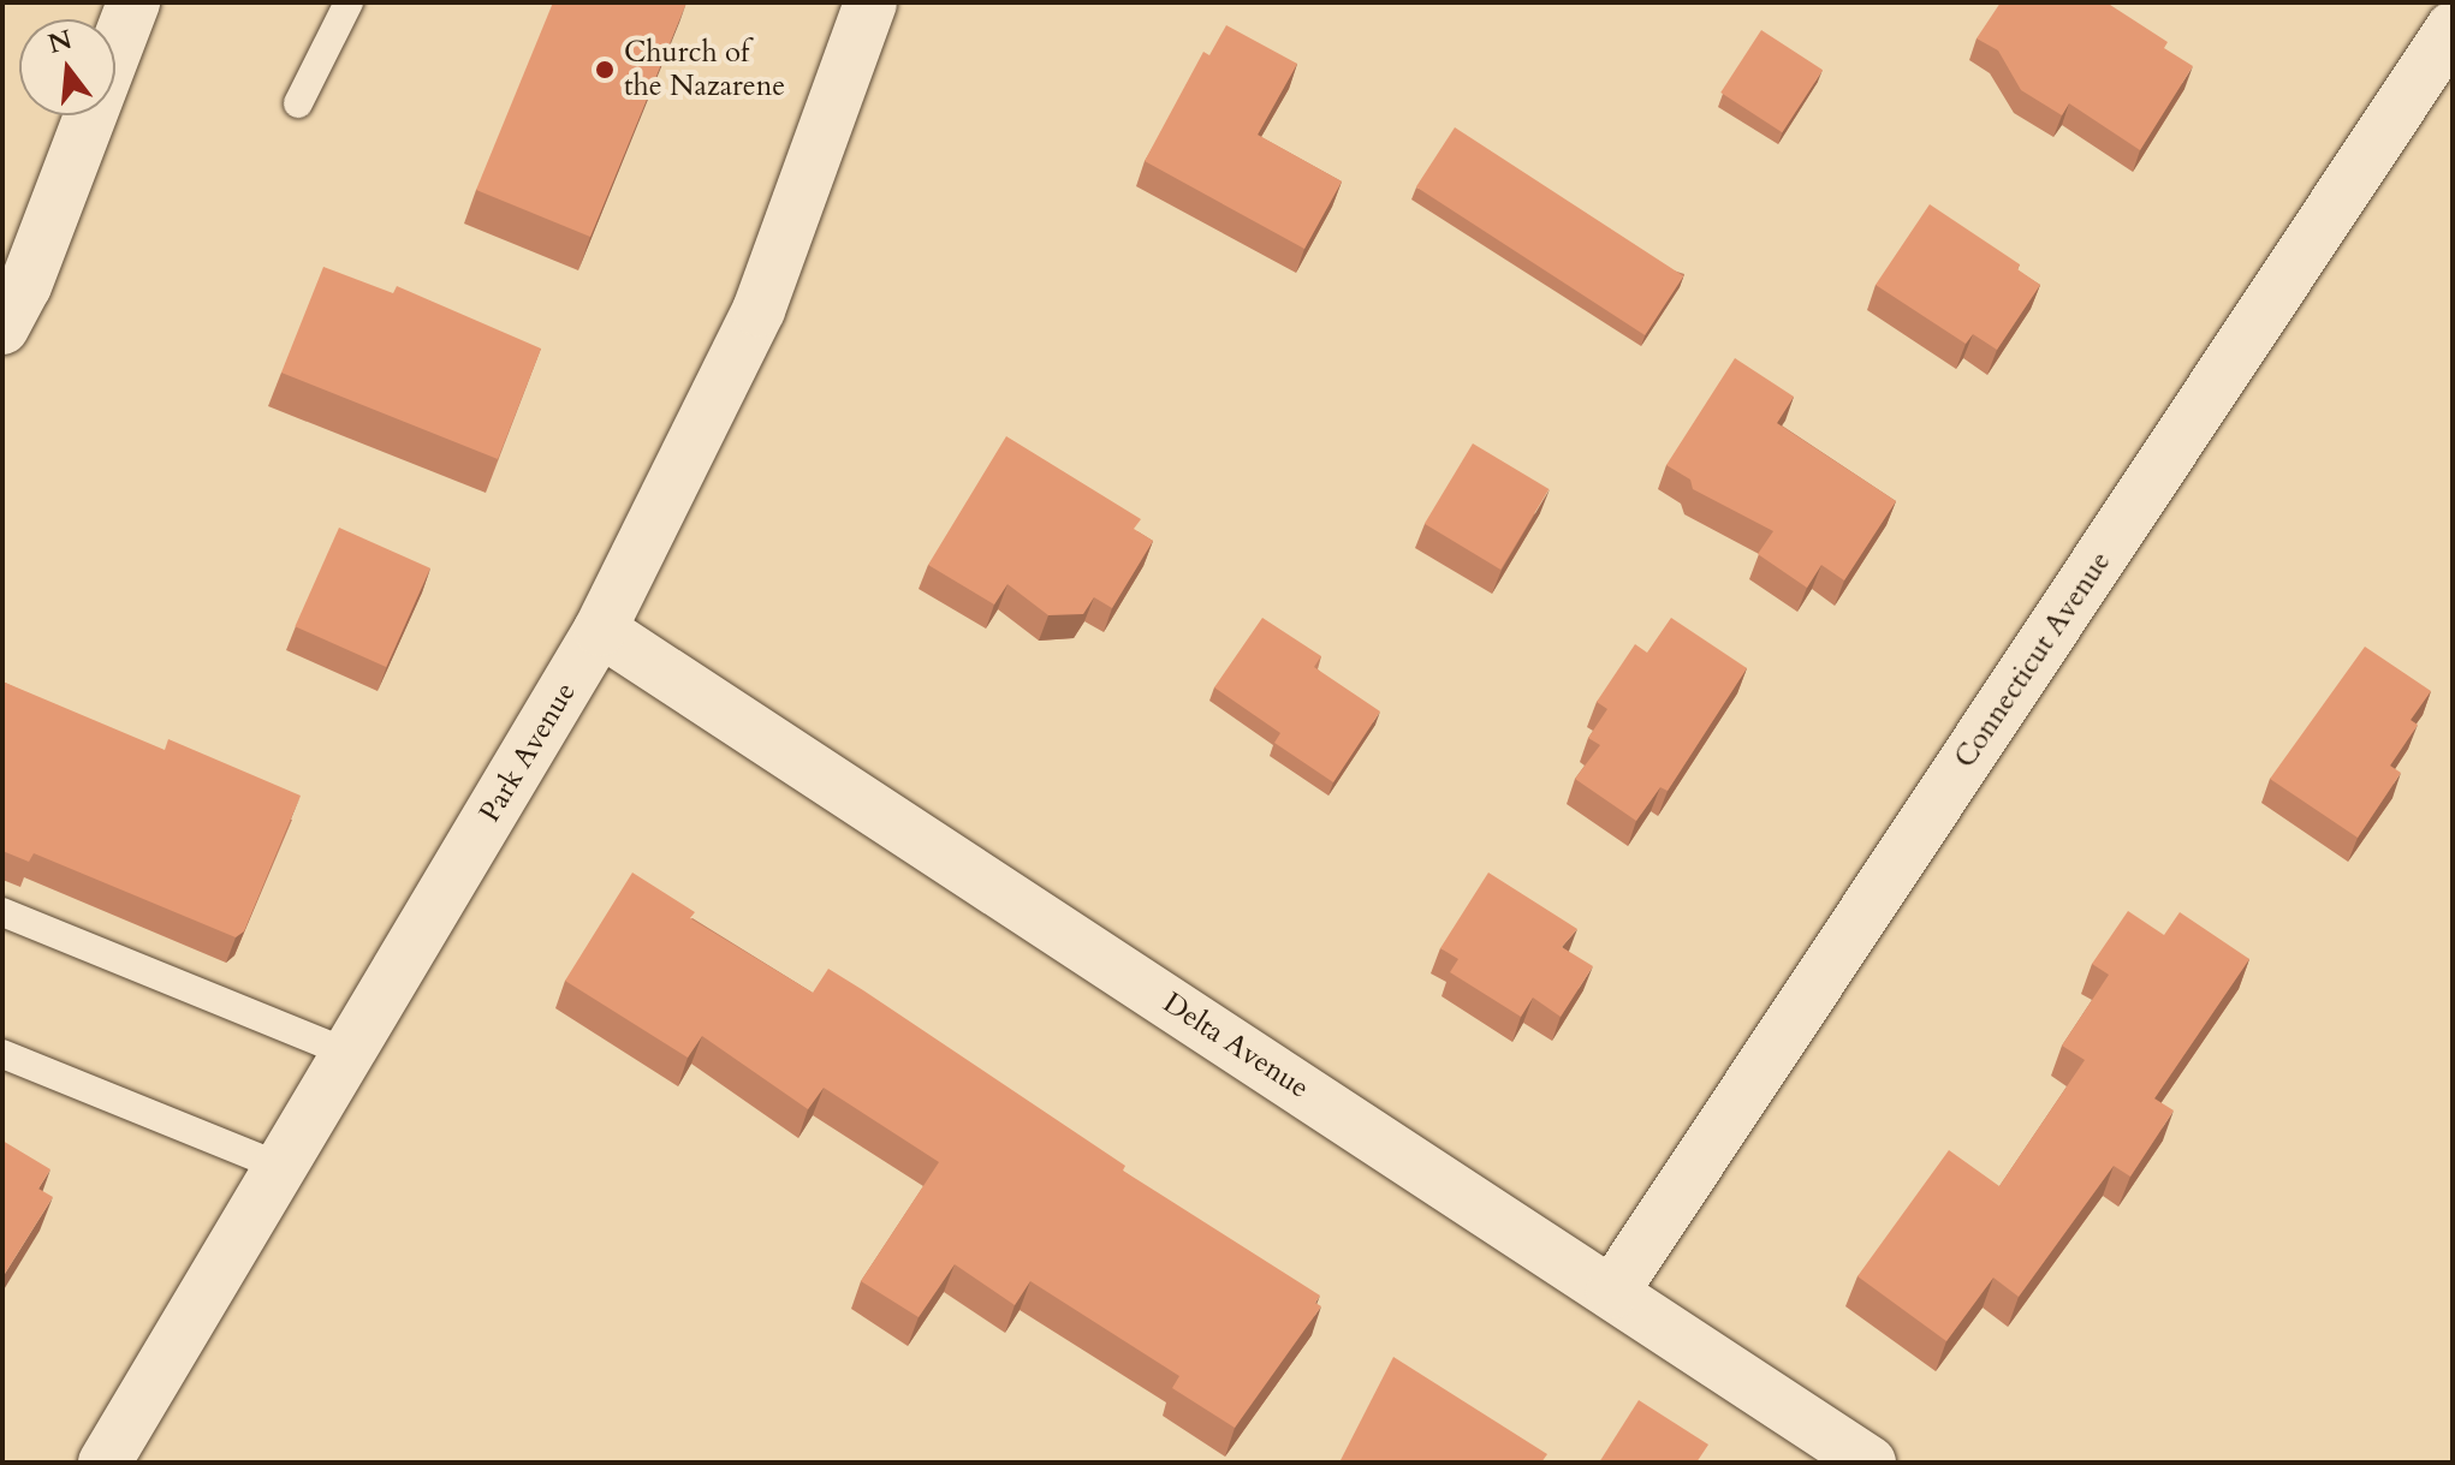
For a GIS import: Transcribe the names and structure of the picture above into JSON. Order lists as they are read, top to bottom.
{
  "streets": {
    "street": ["Connecticut Avenue", "Park Avenue", "Delta Avenue"]
  },
  "crossings": [
    ["Connecticut Avenue", "Delta Avenue"],
    ["Park Avenue", "Delta Avenue"]
  ],
  "places": ["Church of the Nazarene"],
  "north": "top"
}
